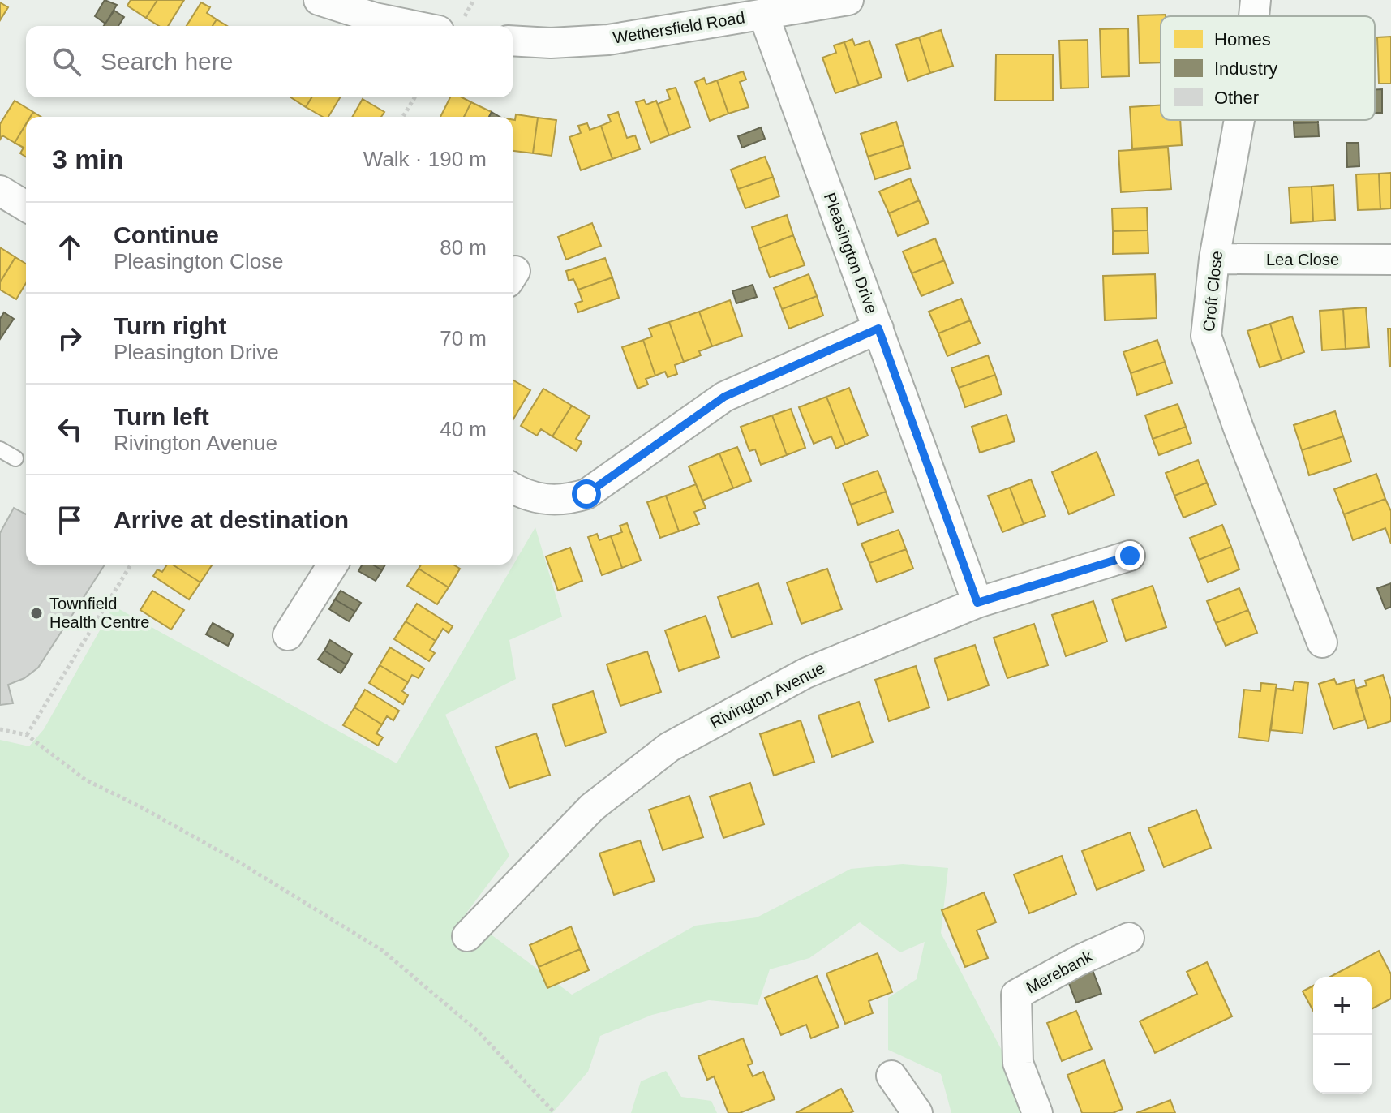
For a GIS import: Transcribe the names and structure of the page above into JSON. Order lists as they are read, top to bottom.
{
  "streets": {
    "street": [
      "Wethersfield Road",
      "Pleasington Drive",
      "Lea Close",
      "Croft Close",
      "Rivington Avenue",
      "Merebank"
    ]
  },
  "crossings": [
    ["Wethersfield Road", "Pleasington Drive"],
    ["Pleasington Drive", "Rivington Avenue"],
    ["Lea Close", "Croft Close"]
  ],
  "places": ["Townfield Health Centre"],
  "legend": ["Homes", "Industry", "Other"],
  "page": {
    "search": "Search here",
    "heading": ["3 min", "Walk · 190 m"],
    "list": [
      ["Continue", "Pleasington Close", "80 m"],
      ["Turn right", "Pleasington Drive", "70 m"],
      ["Turn left", "Rivington Avenue", "40 m"],
      "Arrive at destination"
    ],
    "map_buttons": ["+", "−"]
  }
}
